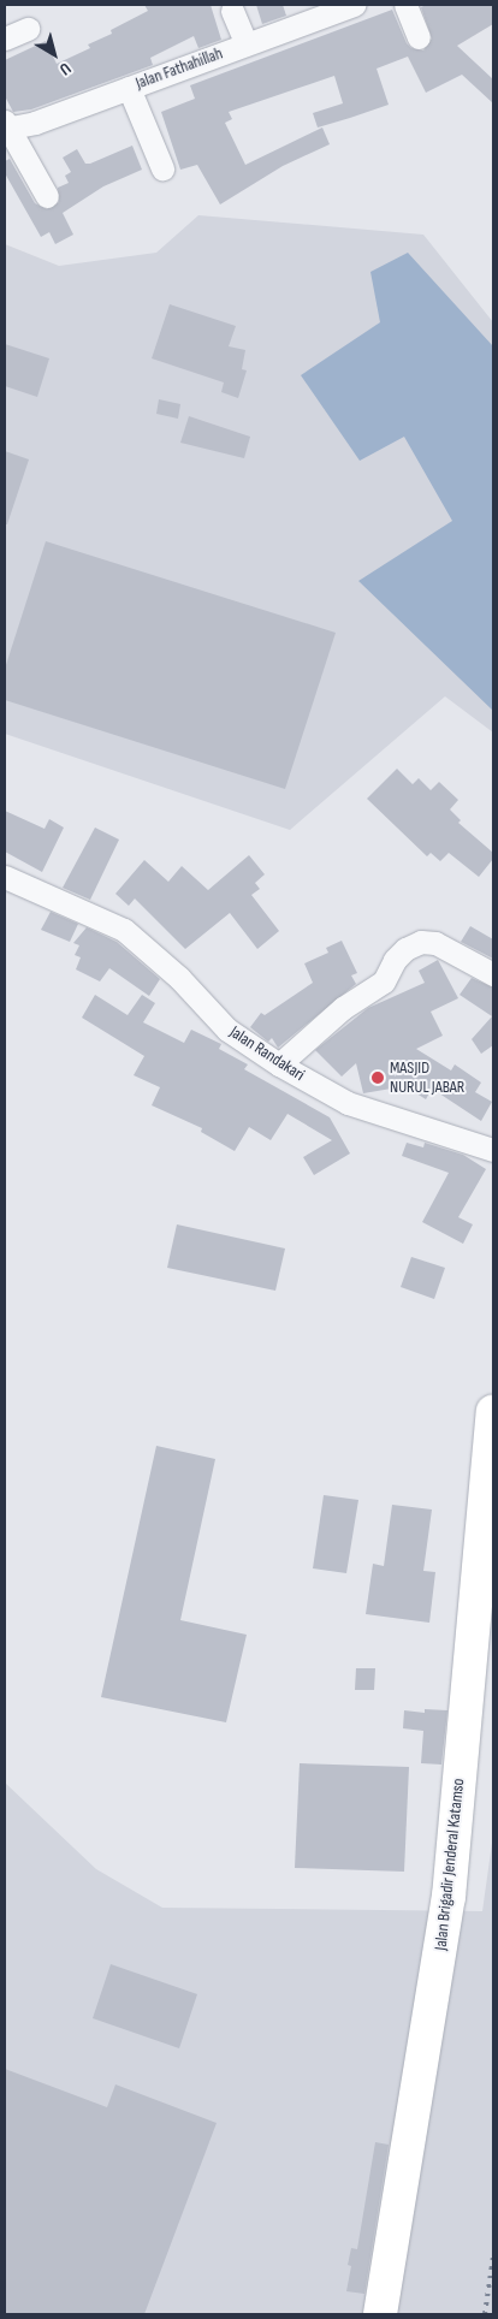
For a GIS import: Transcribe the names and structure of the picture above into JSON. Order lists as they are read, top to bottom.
{
  "streets": {
    "highway": ["Jalan Brigadir Jenderal Katamso"],
    "street": ["Jalan Fathahillah", "Jalan Randakari"]
  },
  "places": ["MASJID NURUL JABAR"],
  "north": "bottom right"
}
